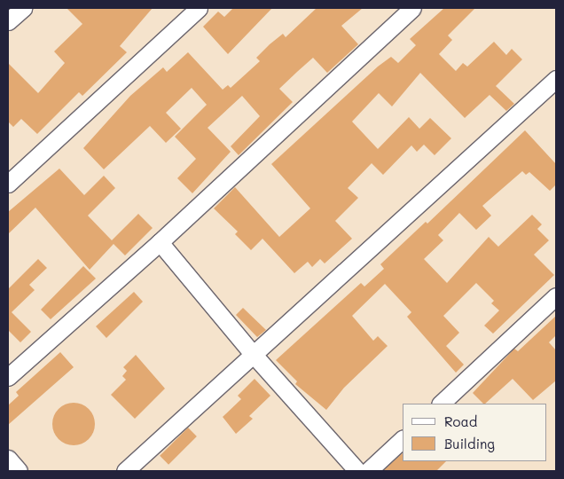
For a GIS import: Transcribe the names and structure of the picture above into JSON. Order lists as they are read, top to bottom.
{
  "legend": ["Road", "Building"]
}
